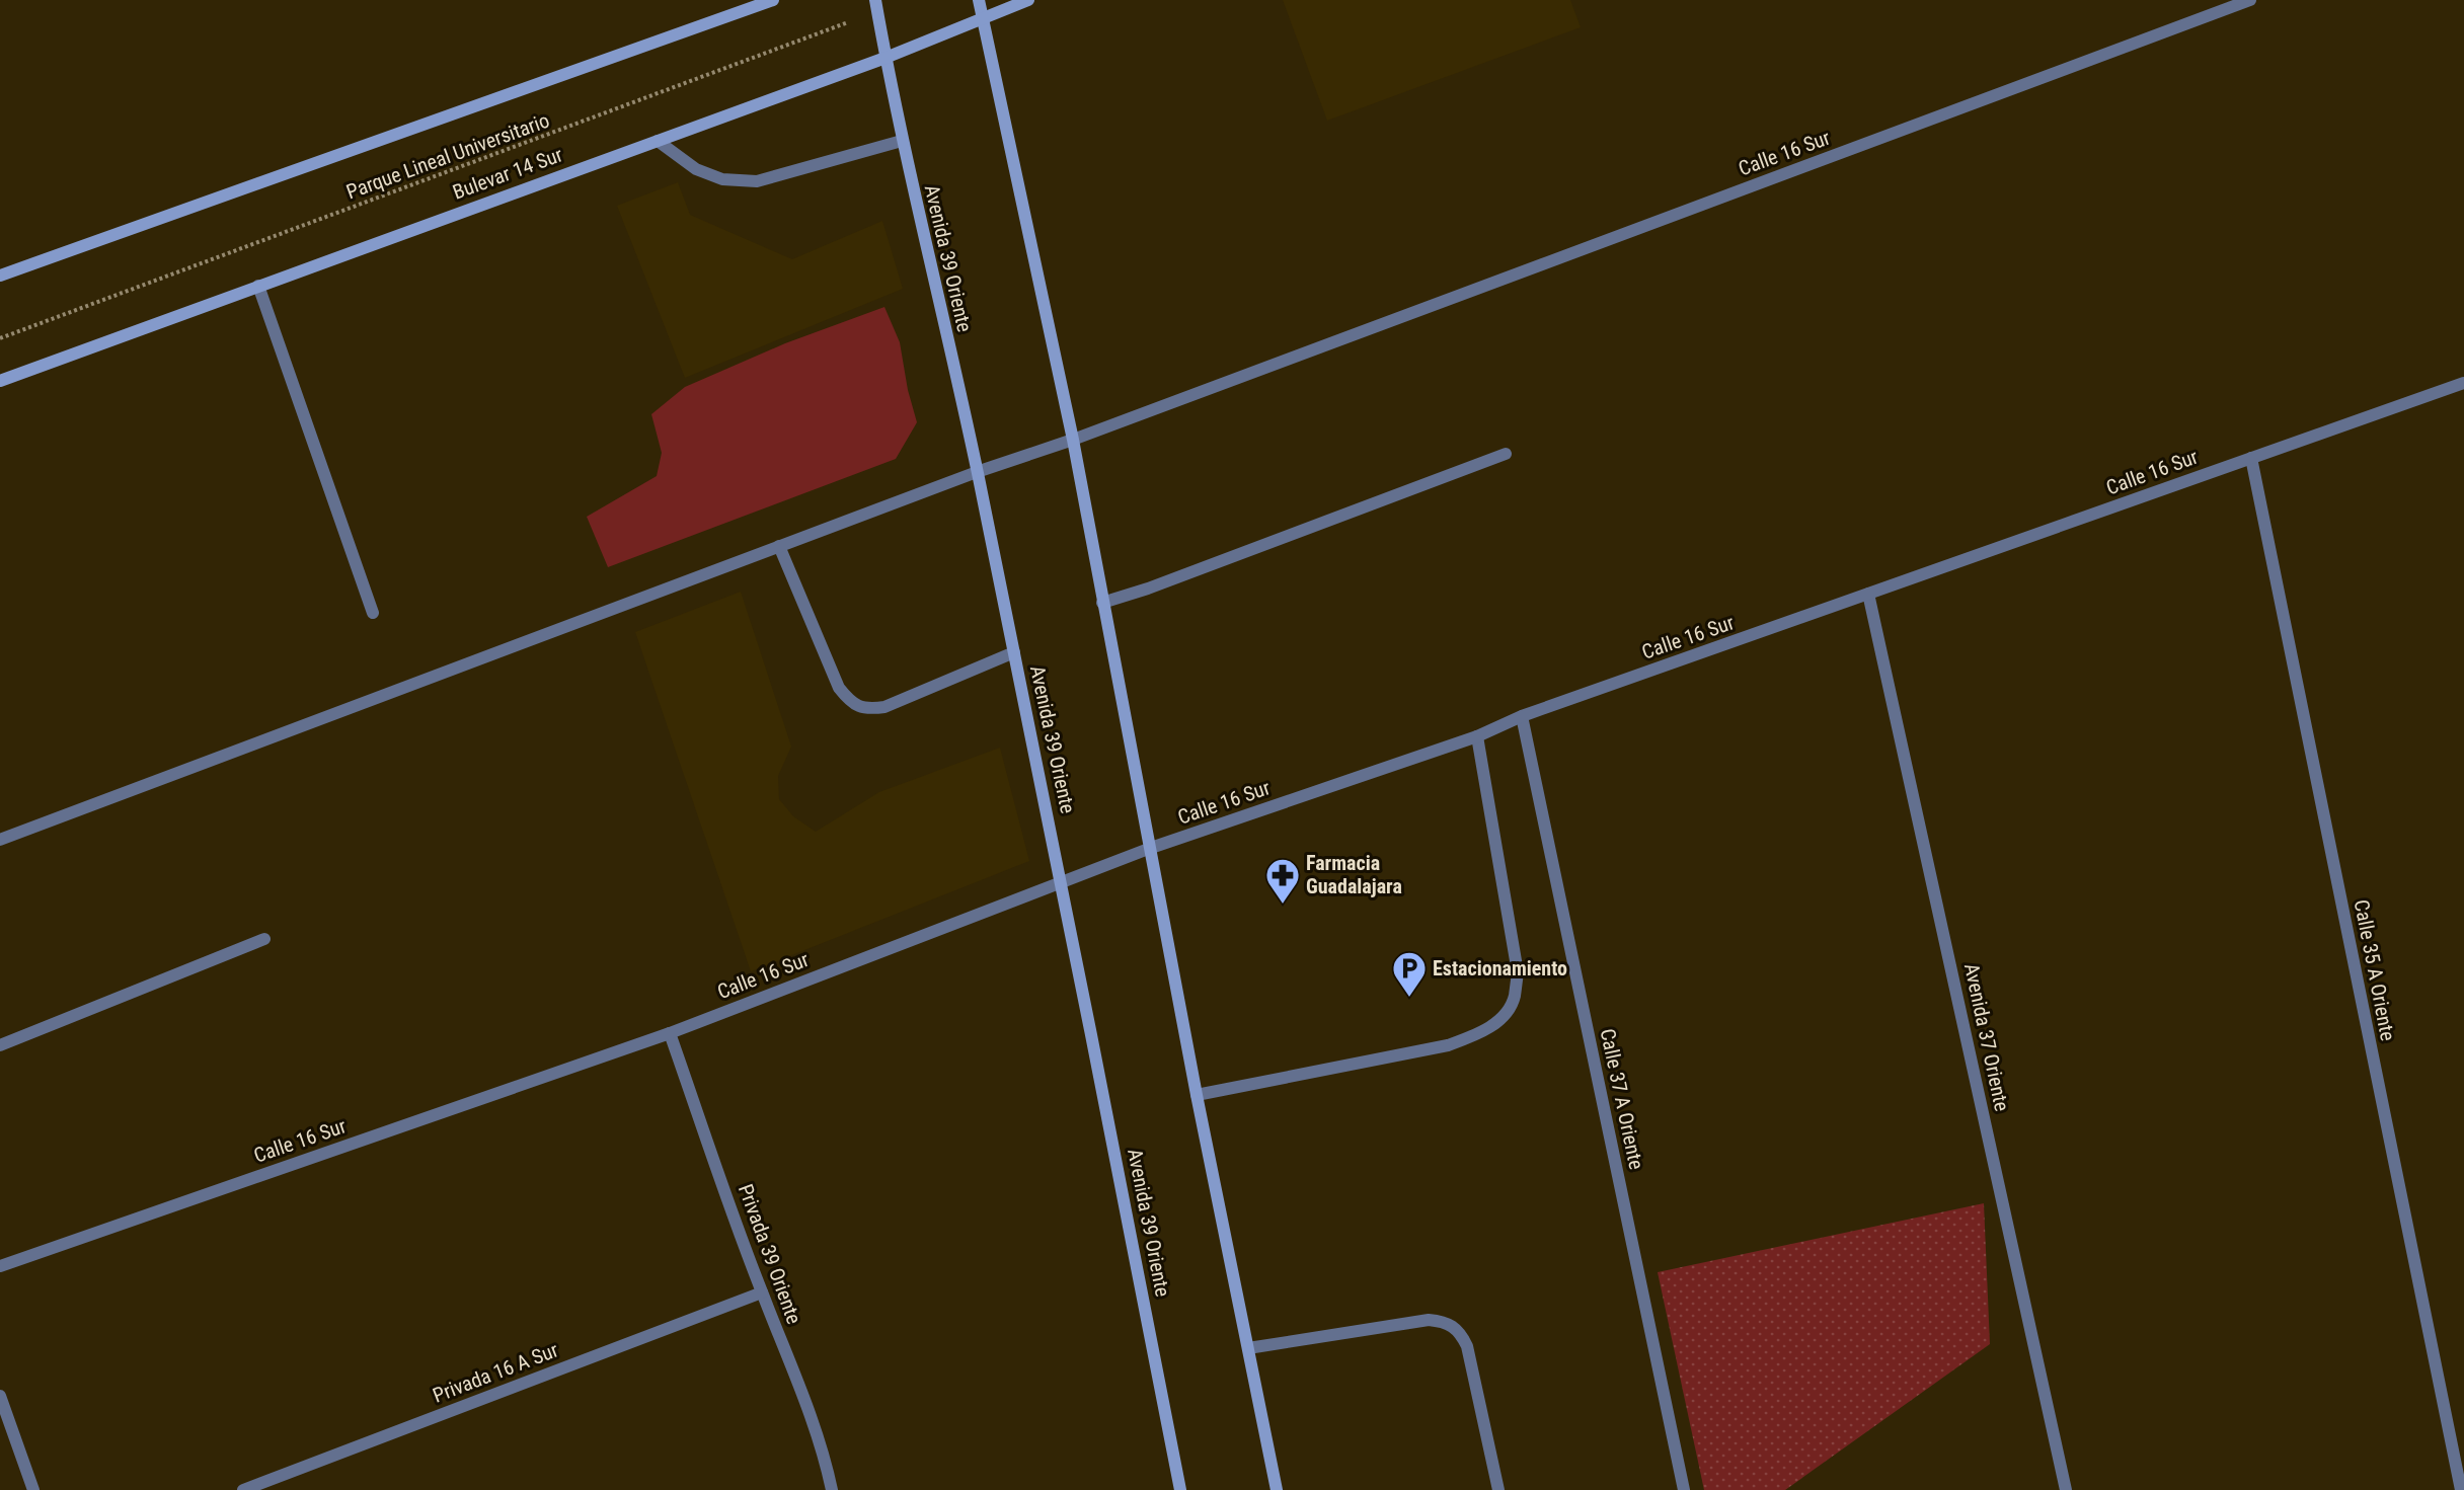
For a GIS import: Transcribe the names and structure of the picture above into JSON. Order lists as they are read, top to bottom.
{
  "streets": {
    "main road": ["Bulevar 14 Sur", "Avenida 39 Oriente"],
    "street": [
      "Calle 16 Sur",
      "Calle 35 A Oriente",
      "Avenida 37 Oriente",
      "Calle 37 A Oriente",
      "Privada 39 Oriente",
      "Privada 16 A Sur"
    ],
    "path": ["Parque Lineal Universitario"]
  },
  "crossings": [
    ["Calle 16 Sur", "Avenida 39 Oriente"],
    ["Calle 16 Sur", "Calle 35 A Oriente"],
    ["Calle 16 Sur", "Avenida 37 Oriente"],
    ["Calle 16 Sur", "Calle 37 A Oriente"],
    ["Calle 16 Sur", "Privada 39 Oriente"],
    ["Parque Lineal Universitario", "Avenida 39 Oriente"],
    ["Bulevar 14 Sur", "Avenida 39 Oriente"],
    ["Privada 39 Oriente", "Privada 16 A Sur"]
  ],
  "places": {
    "pharmacy": ["Farmacia Guadalajara"],
    "parking": ["Estacionamiento"]
  }
}
